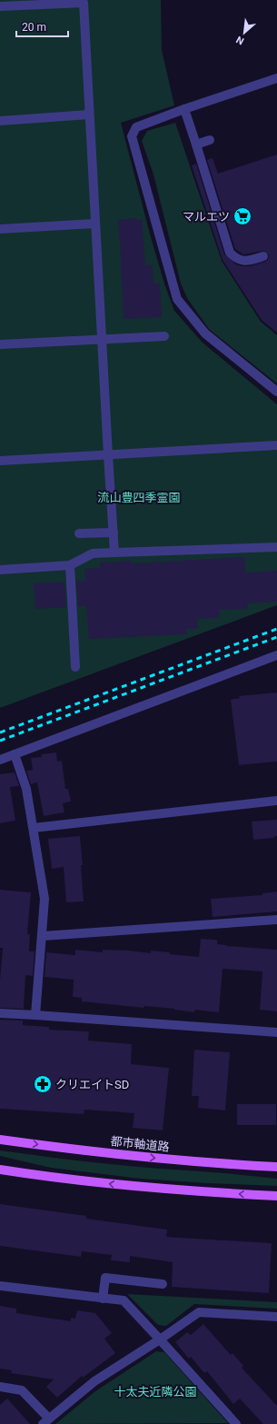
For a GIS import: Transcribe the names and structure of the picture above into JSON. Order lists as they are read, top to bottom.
{
  "streets": {
    "main road": ["都市軸道路"]
  },
  "parks": ["流山豊四季霊園", "十太夫近隣公園"],
  "places": {
    "supermarket": ["マルエツ"],
    "pharmacy": ["クリエイトSD"]
  },
  "scale_bar": "20 m",
  "north": "bottom left"
}
